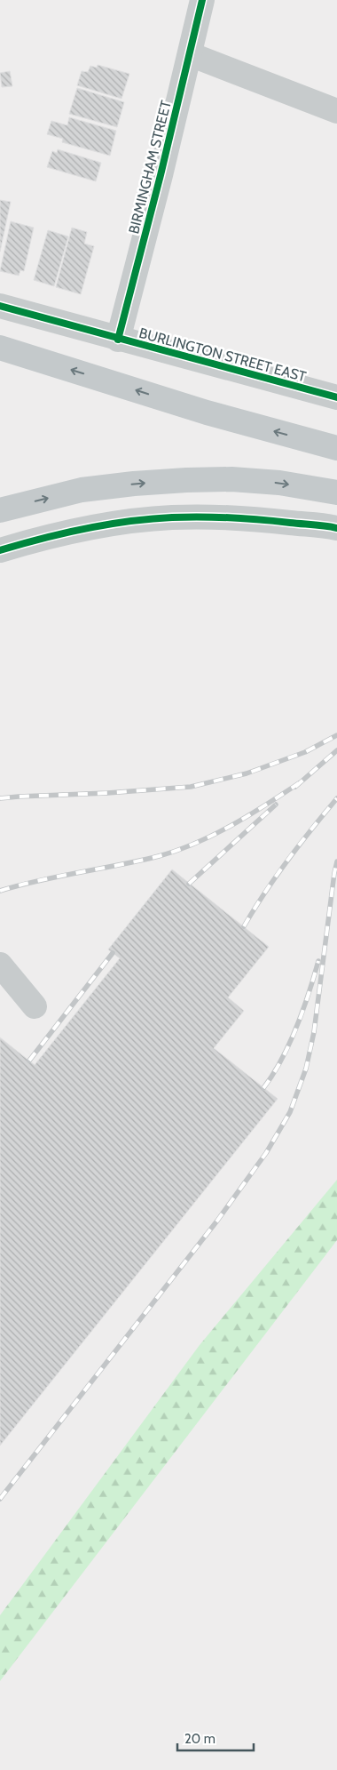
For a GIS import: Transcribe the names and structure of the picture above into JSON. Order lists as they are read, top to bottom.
{
  "streets": {
    "street": ["BIRMINGHAM STREET", "BURLINGTON STREET EAST"]
  },
  "crossings": [
    ["BIRMINGHAM STREET", "BURLINGTON STREET EAST"]
  ],
  "scale_bar": "20 m"
}
